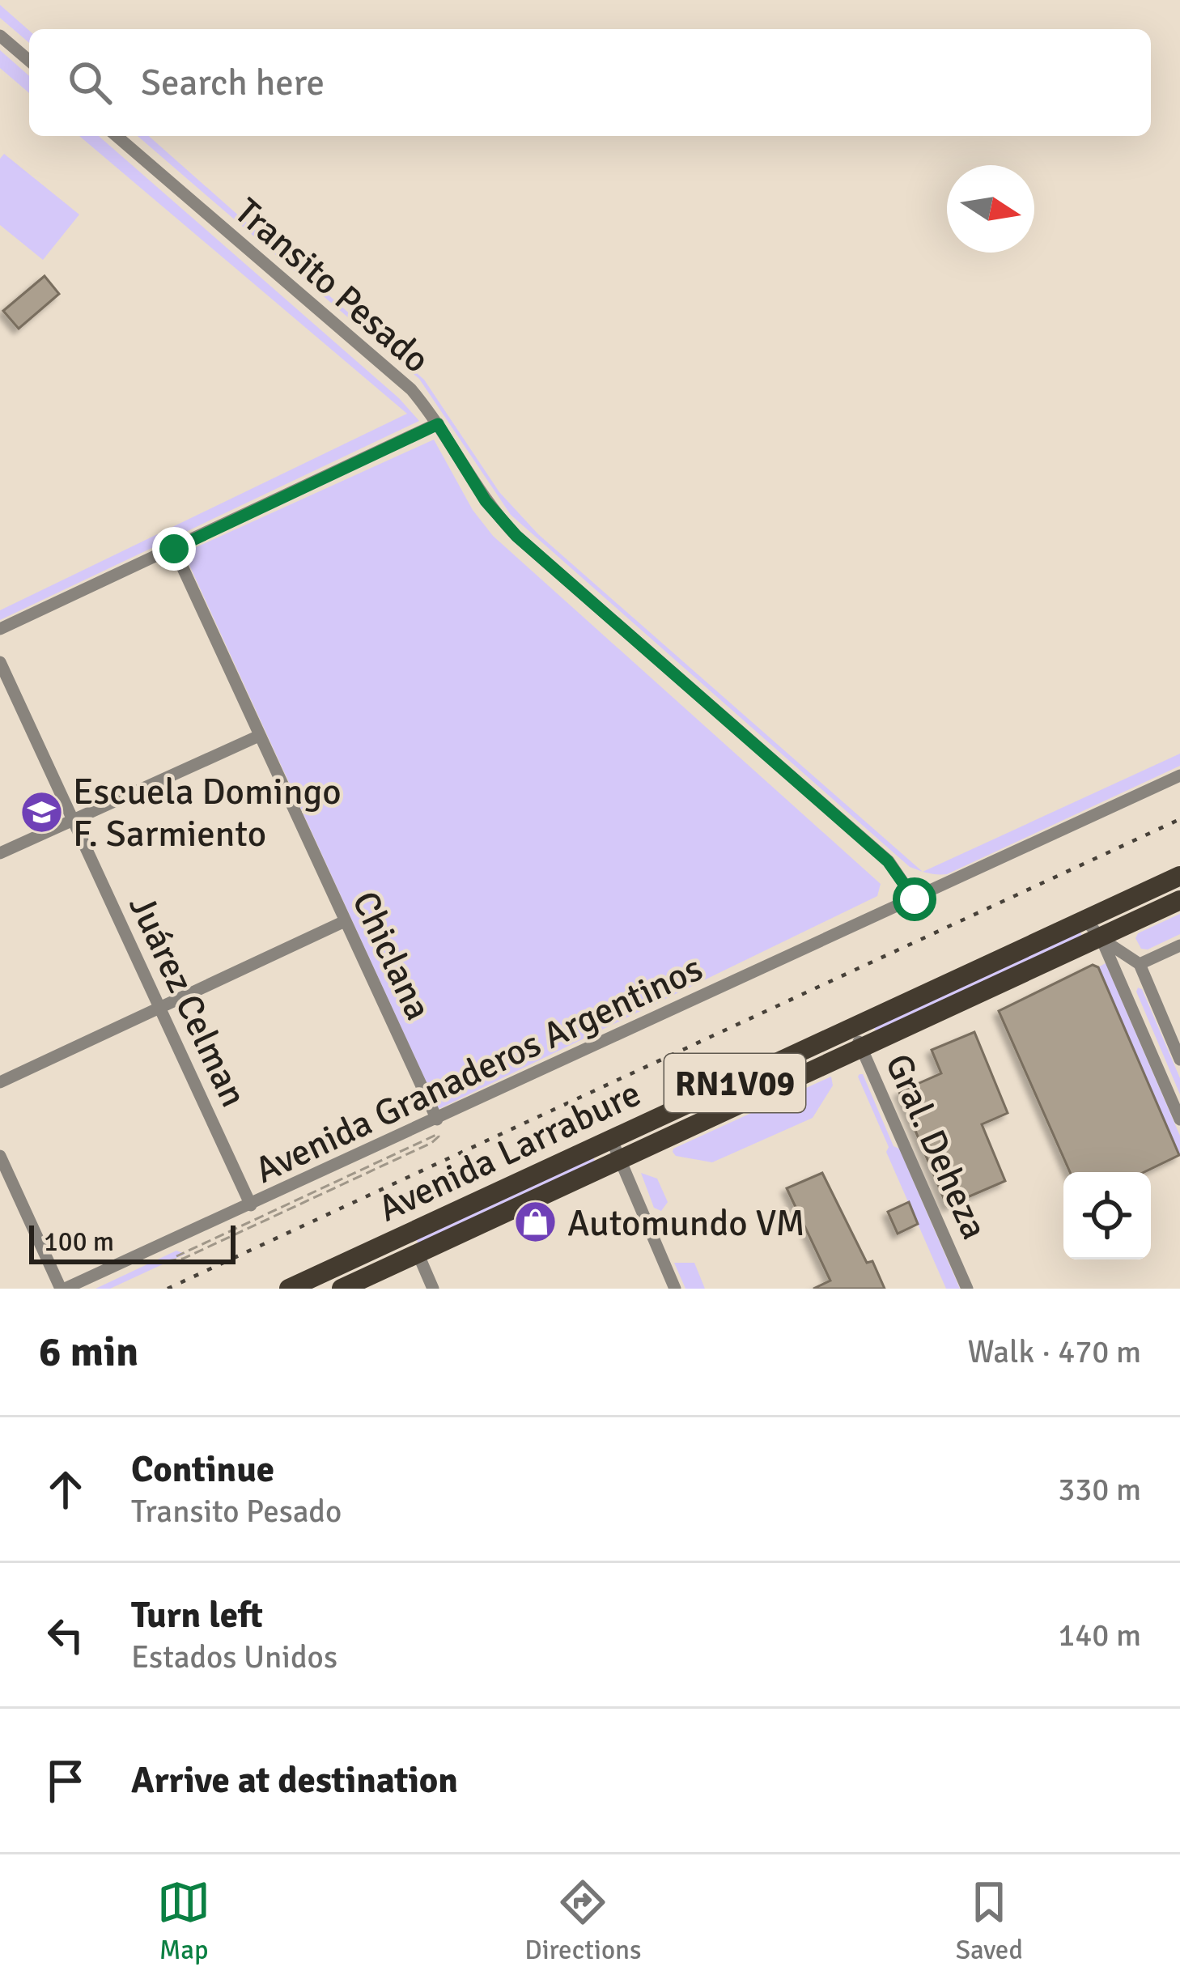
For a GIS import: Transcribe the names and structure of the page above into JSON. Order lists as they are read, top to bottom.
{
  "streets": {
    "main road": ["RN1V09", "Avenida Larrabure"],
    "street": [
      "Transito Pesado",
      "Chiclana",
      "Juárez Celman",
      "Avenida Granaderos Argentinos",
      "Gral. Deheza"
    ]
  },
  "crossings": [
    ["Transito Pesado", "Avenida Granaderos Argentinos"],
    ["Chiclana", "Avenida Granaderos Argentinos"],
    ["Juárez Celman", "Avenida Granaderos Argentinos"],
    ["Gral. Deheza", "Avenida Larrabure"]
  ],
  "places": {
    "school or university": ["Escuela Domingo F. Sarmiento"],
    "shop": ["Automundo VM"]
  },
  "scale_bar": "100 m",
  "north": "right",
  "page": {
    "search": "Search here",
    "scale": "100 m",
    "heading": ["6 min", "Walk · 470 m"],
    "list": [
      ["Continue", "Transito Pesado", "330 m"],
      ["Turn left", "Estados Unidos", "140 m"],
      "Arrive at destination"
    ],
    "nav": ["Map", "Directions", "Saved"]
  }
}
